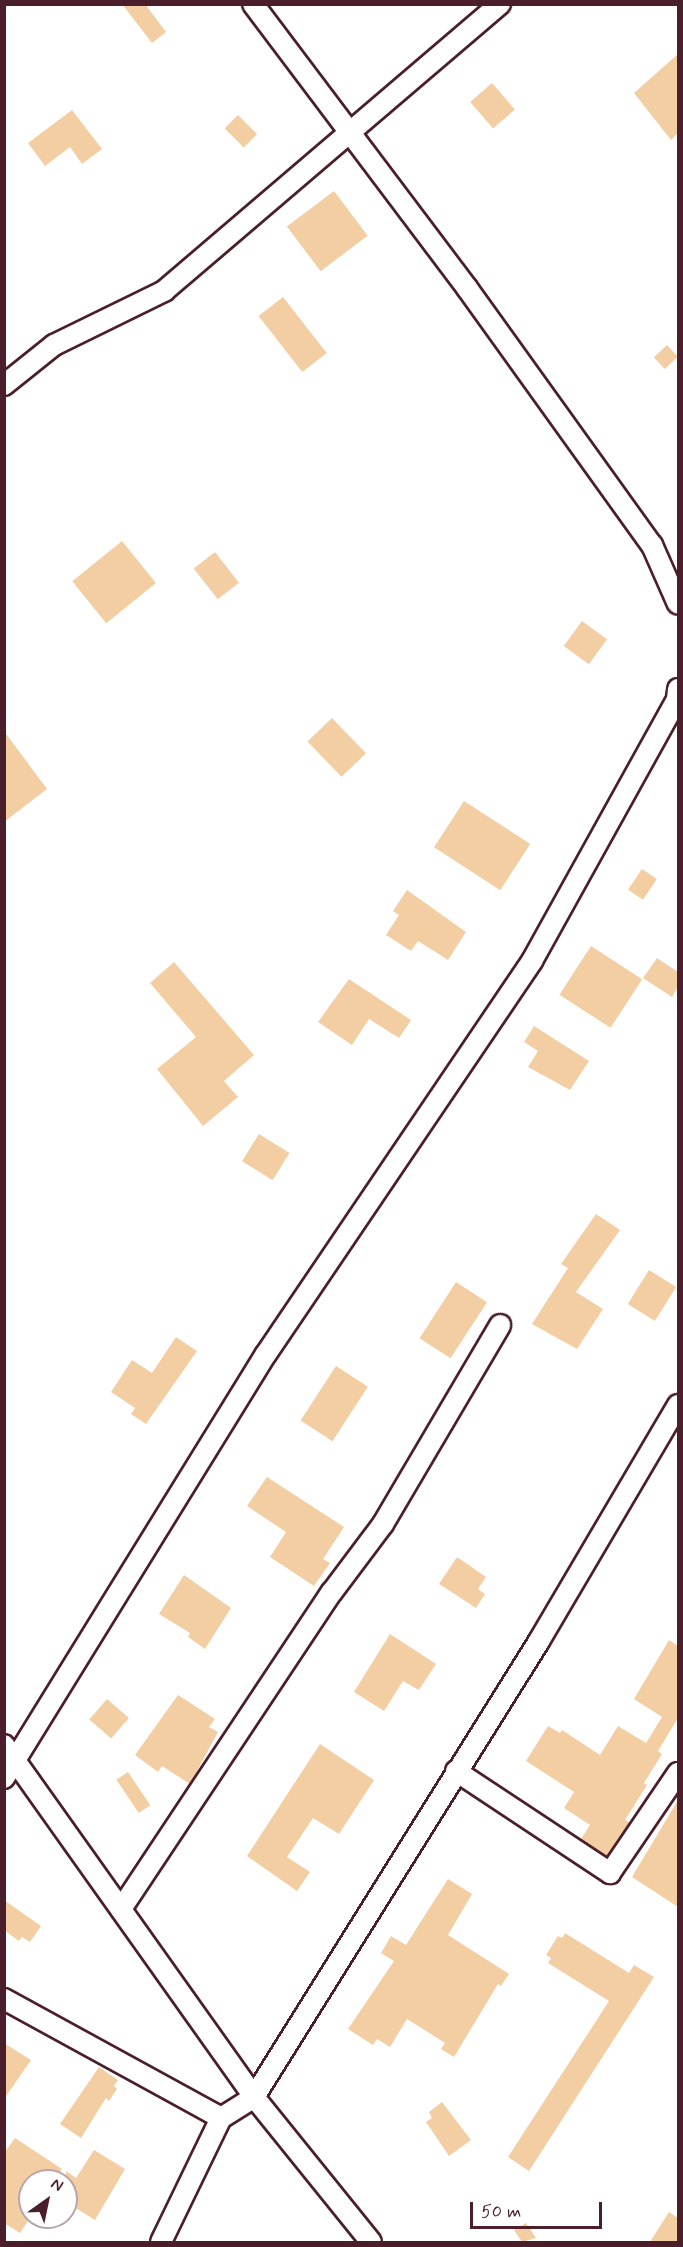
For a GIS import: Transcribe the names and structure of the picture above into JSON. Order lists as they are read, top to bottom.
{
  "scale_bar": "50 m",
  "north": "top right"
}
